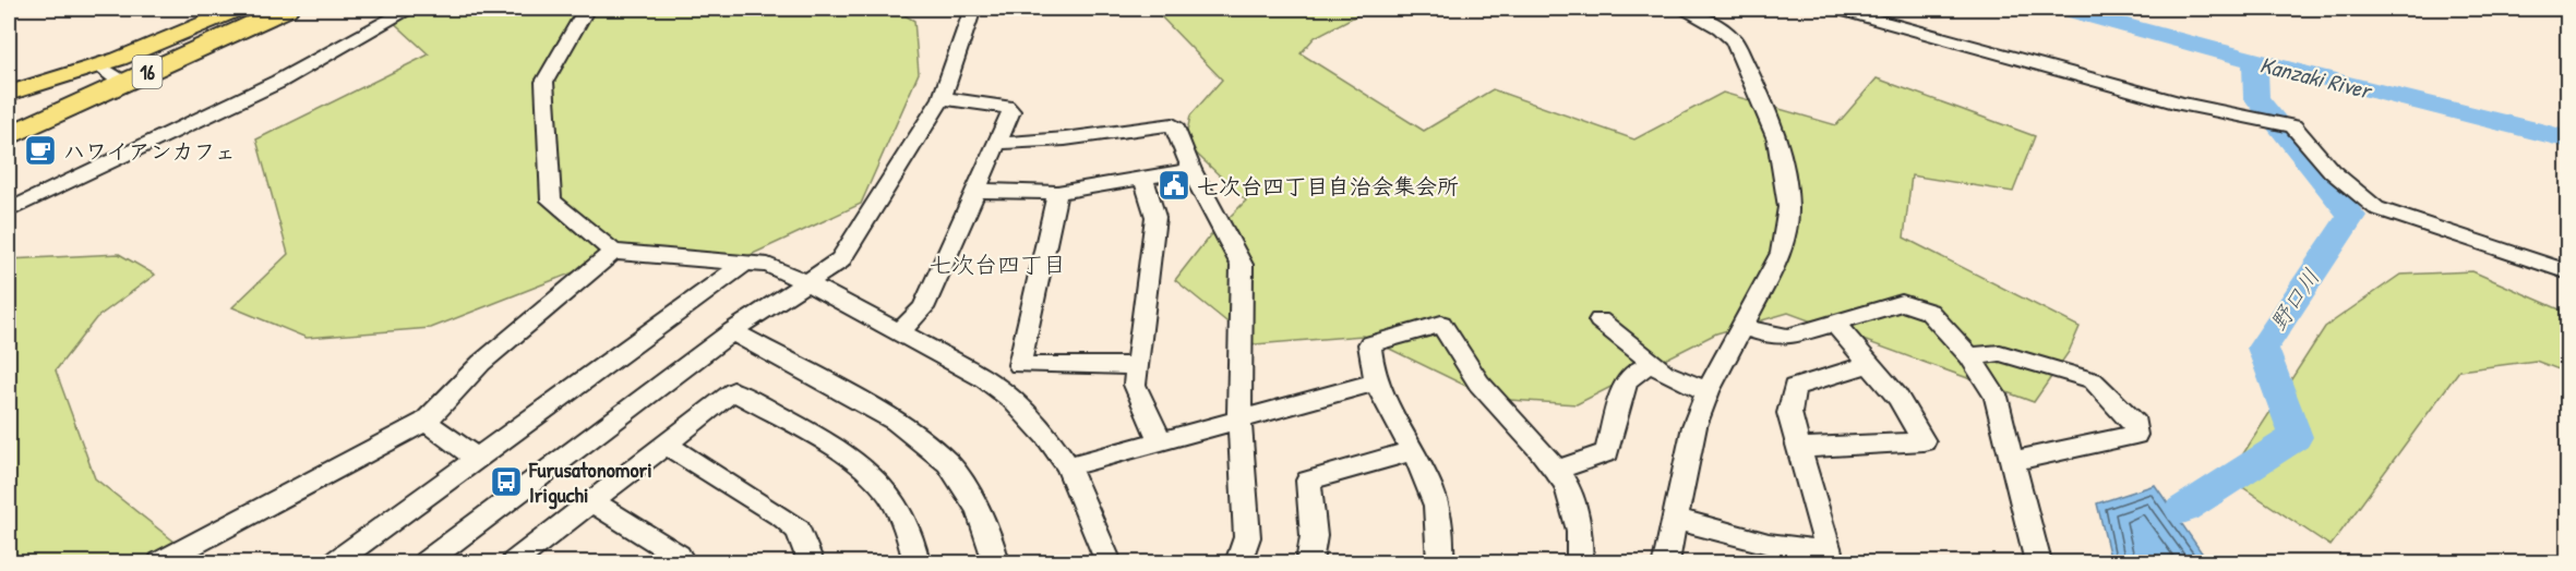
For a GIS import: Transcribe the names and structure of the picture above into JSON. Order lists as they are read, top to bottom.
{
  "streets": {
    "highway": ["16"]
  },
  "districts": ["七次台四丁目"],
  "water": ["Kanzaki River", "野口川"],
  "places": {
    "cafe": ["ハワイアンカフェ"],
    "public building": ["七次台四丁目自治会集会所"],
    "bus stop": ["Furusatonomori Iriguchi"]
  }
}
